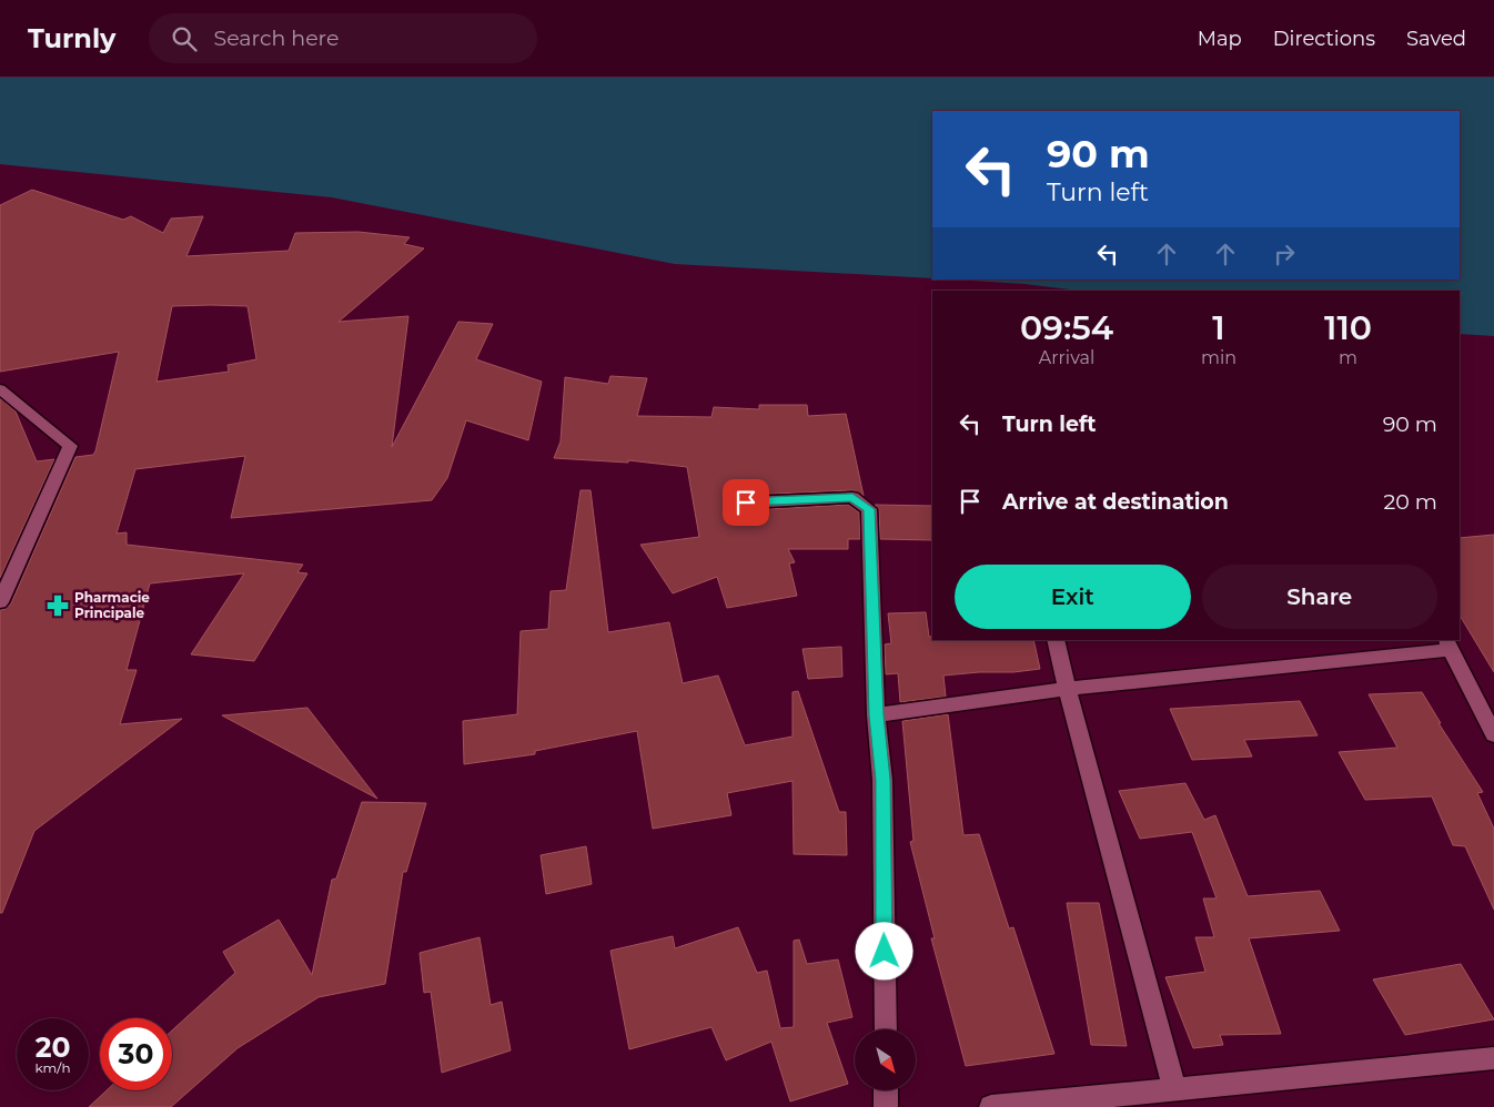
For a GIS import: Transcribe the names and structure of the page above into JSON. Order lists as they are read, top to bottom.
{
  "places": {
    "pharmacy": ["Pharmacie Principale"]
  },
  "north": "bottom right",
  "page": {
    "header": "Turnly",
    "search": "Search here",
    "nav": ["Map", "Directions", "Saved"],
    "turn": ["90 m", "Turn left"],
    "eta": [
      "09:54",
      "Arrival",
      "1",
      "min",
      "110",
      "m"
    ],
    "list": [
      {
        "name": "Turn left",
        "value": "90 m"
      },
      {
        "name": "Arrive at destination",
        "value": "20 m"
      }
    ],
    "buttons": ["Exit", "Share"],
    "speed": "20 km/h",
    "limit": "30"
  }
}
